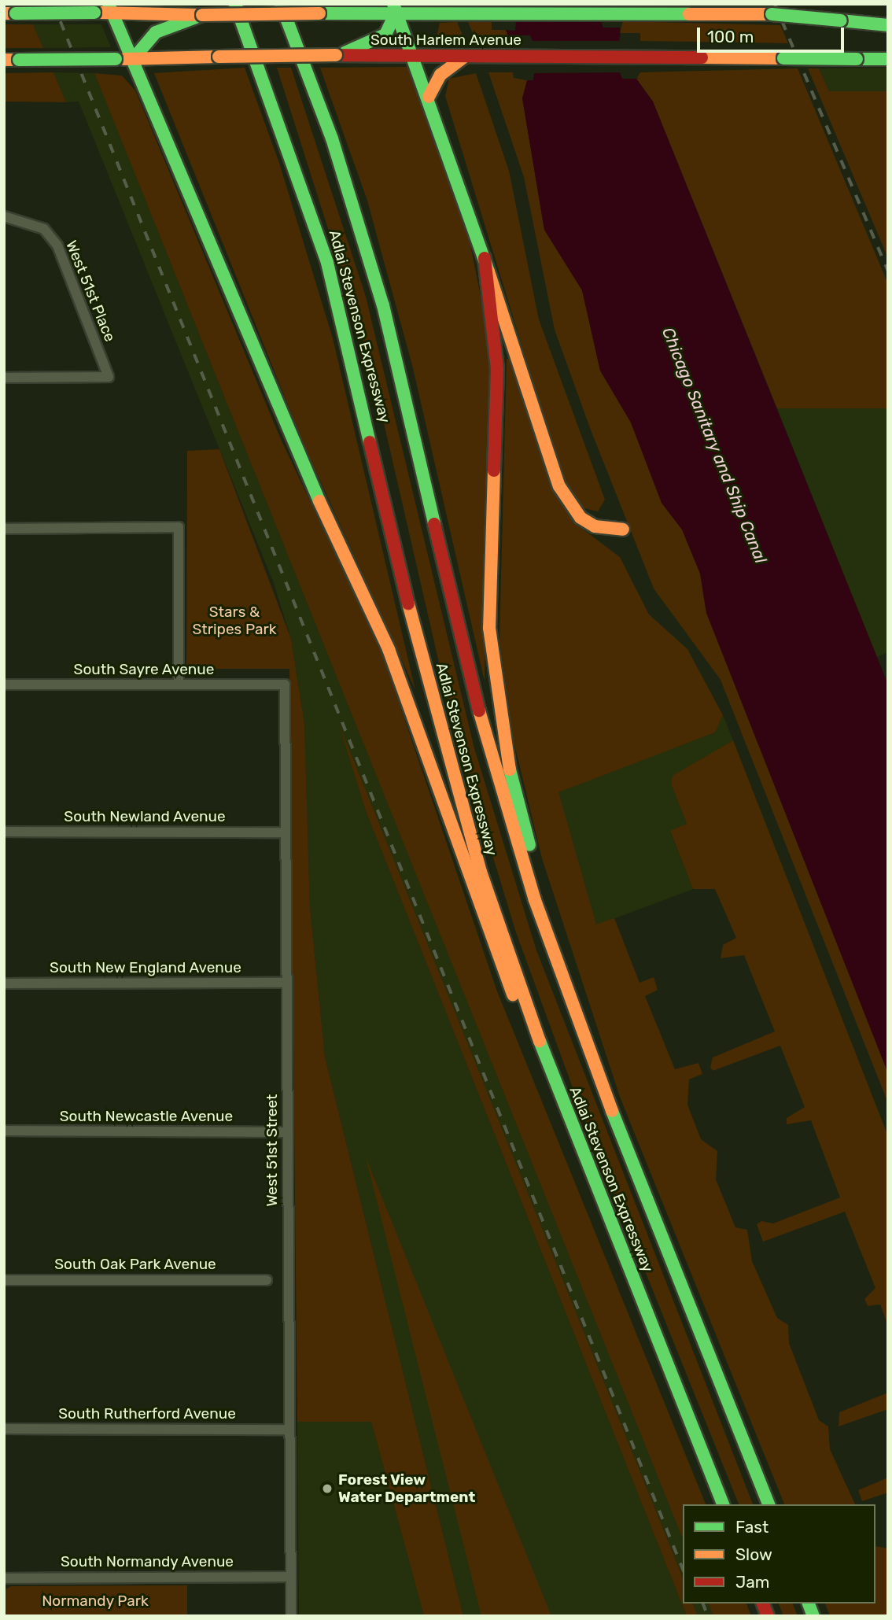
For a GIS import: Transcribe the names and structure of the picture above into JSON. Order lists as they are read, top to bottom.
{
  "streets": {
    "main road": ["South Harlem Avenue", "Adlai Stevenson Expressway"],
    "street": [
      "West 51st Place",
      "South Sayre Avenue",
      "South Newland Avenue",
      "South New England Avenue",
      "South Newcastle Avenue",
      "West 51st Street",
      "South Oak Park Avenue",
      "South Rutherford Avenue",
      "South Normandy Avenue"
    ]
  },
  "crossings": [
    ["South Sayre Avenue", "West 51st Street"],
    ["South Newland Avenue", "West 51st Street"],
    ["South New England Avenue", "West 51st Street"],
    ["South Newcastle Avenue", "West 51st Street"],
    ["West 51st Street", "South Rutherford Avenue"],
    ["West 51st Street", "South Normandy Avenue"]
  ],
  "water": ["Chicago Sanitary and Ship Canal"],
  "parks": ["Stars & Stripes Park", "Normandy Park"],
  "places": ["Forest View Water Department"],
  "legend": ["Fast", "Slow", "Jam"],
  "scale_bar": "100 m"
}
